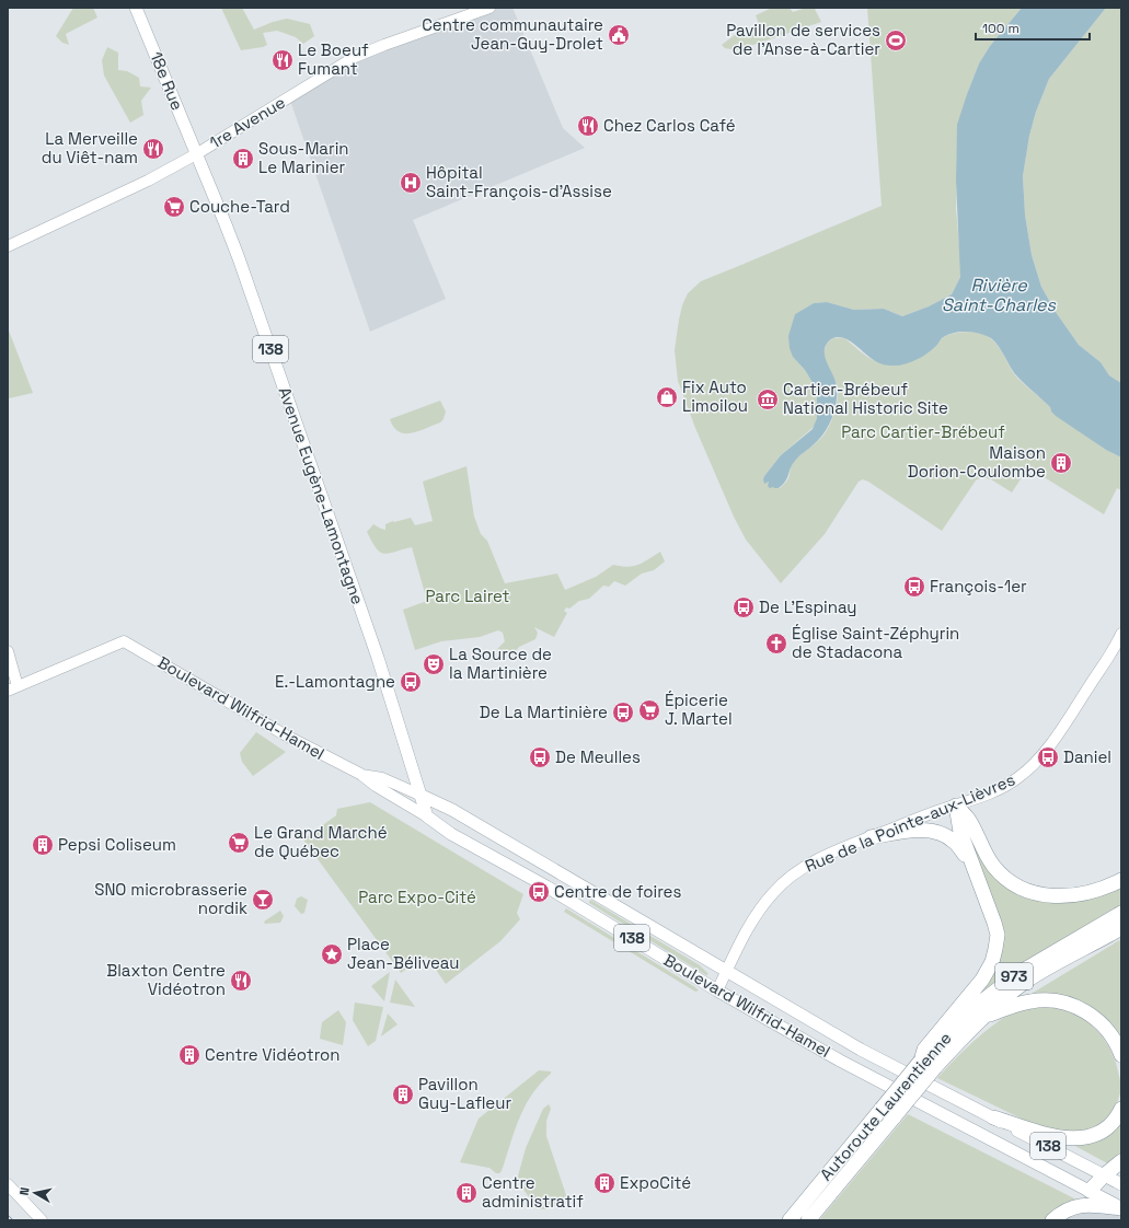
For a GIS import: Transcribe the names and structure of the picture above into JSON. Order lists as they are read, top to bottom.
{
  "streets": {
    "highway": ["973", "Autoroute Laurentienne"],
    "main road": [
      "18e Rue",
      "138",
      "Avenue Eugène-Lamontagne",
      "Boulevard Wilfrid-Hamel"
    ],
    "street": ["1re Avenue", "Rue de la Pointe-aux-Lièvres"]
  },
  "crossings": [
    ["18e Rue", "1re Avenue"],
    ["18e Rue", "Avenue Eugène-Lamontagne"],
    ["1re Avenue", "Avenue Eugène-Lamontagne"],
    ["Avenue Eugène-Lamontagne", "Boulevard Wilfrid-Hamel"],
    ["Boulevard Wilfrid-Hamel", "Rue de la Pointe-aux-Lièvres"]
  ],
  "water": ["Rivière Saint-Charles"],
  "parks": ["Parc Cartier-Brébeuf", "Parc Lairet", "Parc Expo-Cité"],
  "places": {
    "public building": ["Centre communautaire Jean-Guy-Drolet"],
    "sports": ["Pavillon de services de l'Anse-à-Cartier"],
    "restaurant": [
      "Le Boeuf Fumant",
      "Chez Carlos Café",
      "La Merveille du Viêt-nam",
      "Blaxton Centre Vidéotron"
    ],
    "building": [
      "Sous-Marin Le Marinier",
      "Maison Dorion-Coulombe",
      "Pepsi Coliseum",
      "Centre Vidéotron",
      "Pavillon Guy-Lafleur",
      "ExpoCité",
      "Centre administratif"
    ],
    "hospital": ["Hôpital Saint-François-d'Assise"],
    "supermarket": ["Couche-Tard", "Épicerie J. Martel", "Le Grand Marché de Québec"],
    "shop": ["Fix Auto Limoilou"],
    "museum": ["Cartier-Brébeuf National Historic Site"],
    "bus stop": [
      "François-1er",
      "De L'Espinay",
      "E.-Lamontagne",
      "De La Martinière",
      "De Meulles",
      "Daniel",
      "Centre de foires"
    ],
    "church": ["Église Saint-Zéphyrin de Stadacona"],
    "theatre": ["La Source de la Martinière"],
    "bar": ["SNO microbrasserie nordik"],
    "place": ["Place Jean-Béliveau"]
  },
  "scale_bar": "100 m",
  "north": "left"
}
